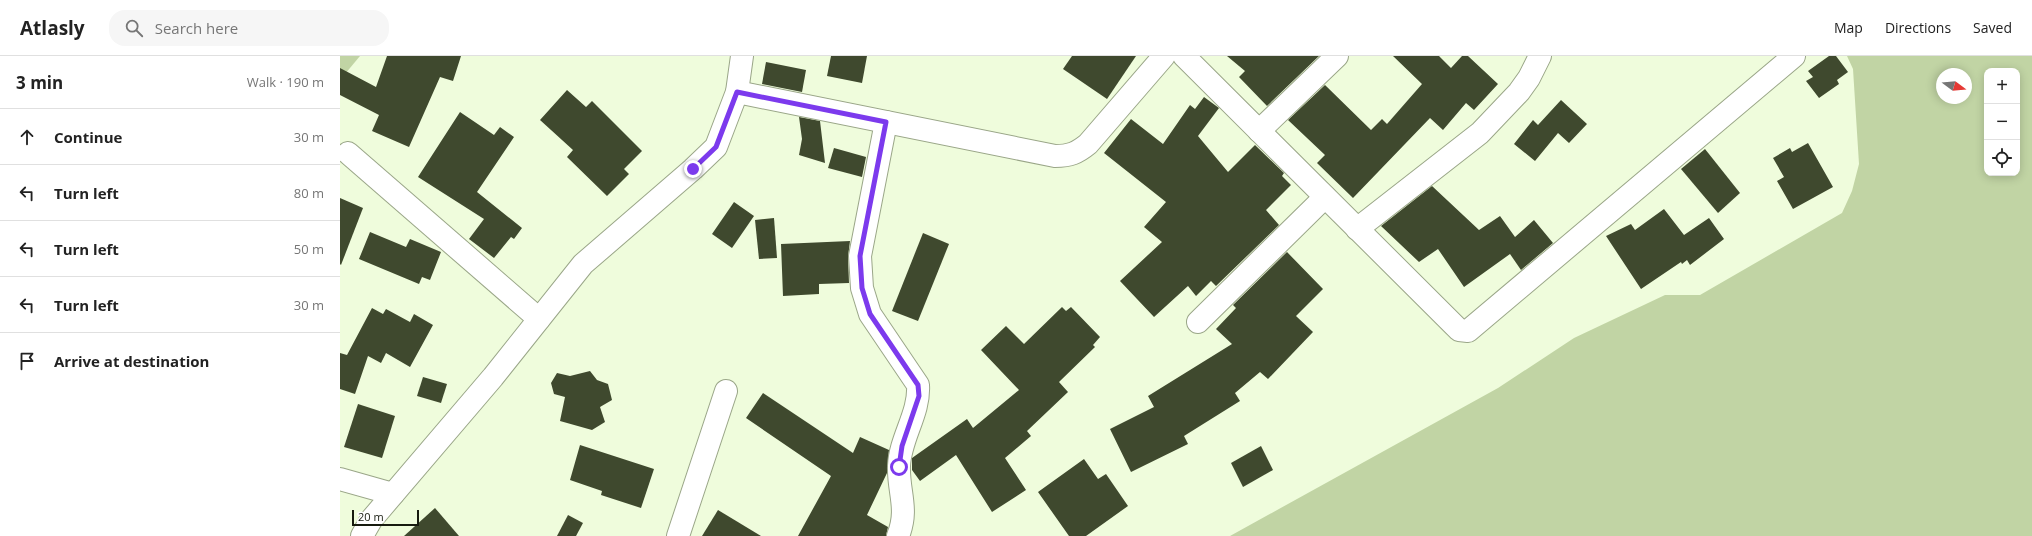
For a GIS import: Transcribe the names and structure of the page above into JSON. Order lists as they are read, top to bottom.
{
  "scale_bar": "20 m",
  "north": "right",
  "page": {
    "header": "Atlasly",
    "search": "Search here",
    "nav": ["Map", "Directions", "Saved"],
    "heading": ["3 min", "Walk · 190 m"],
    "map_buttons": ["+", "−"],
    "list": [
      ["Continue", "30 m"],
      ["Turn left", "80 m"],
      ["Turn left", "50 m"],
      ["Turn left", "30 m"],
      "Arrive at destination"
    ],
    "scale": "20 m"
  }
}
